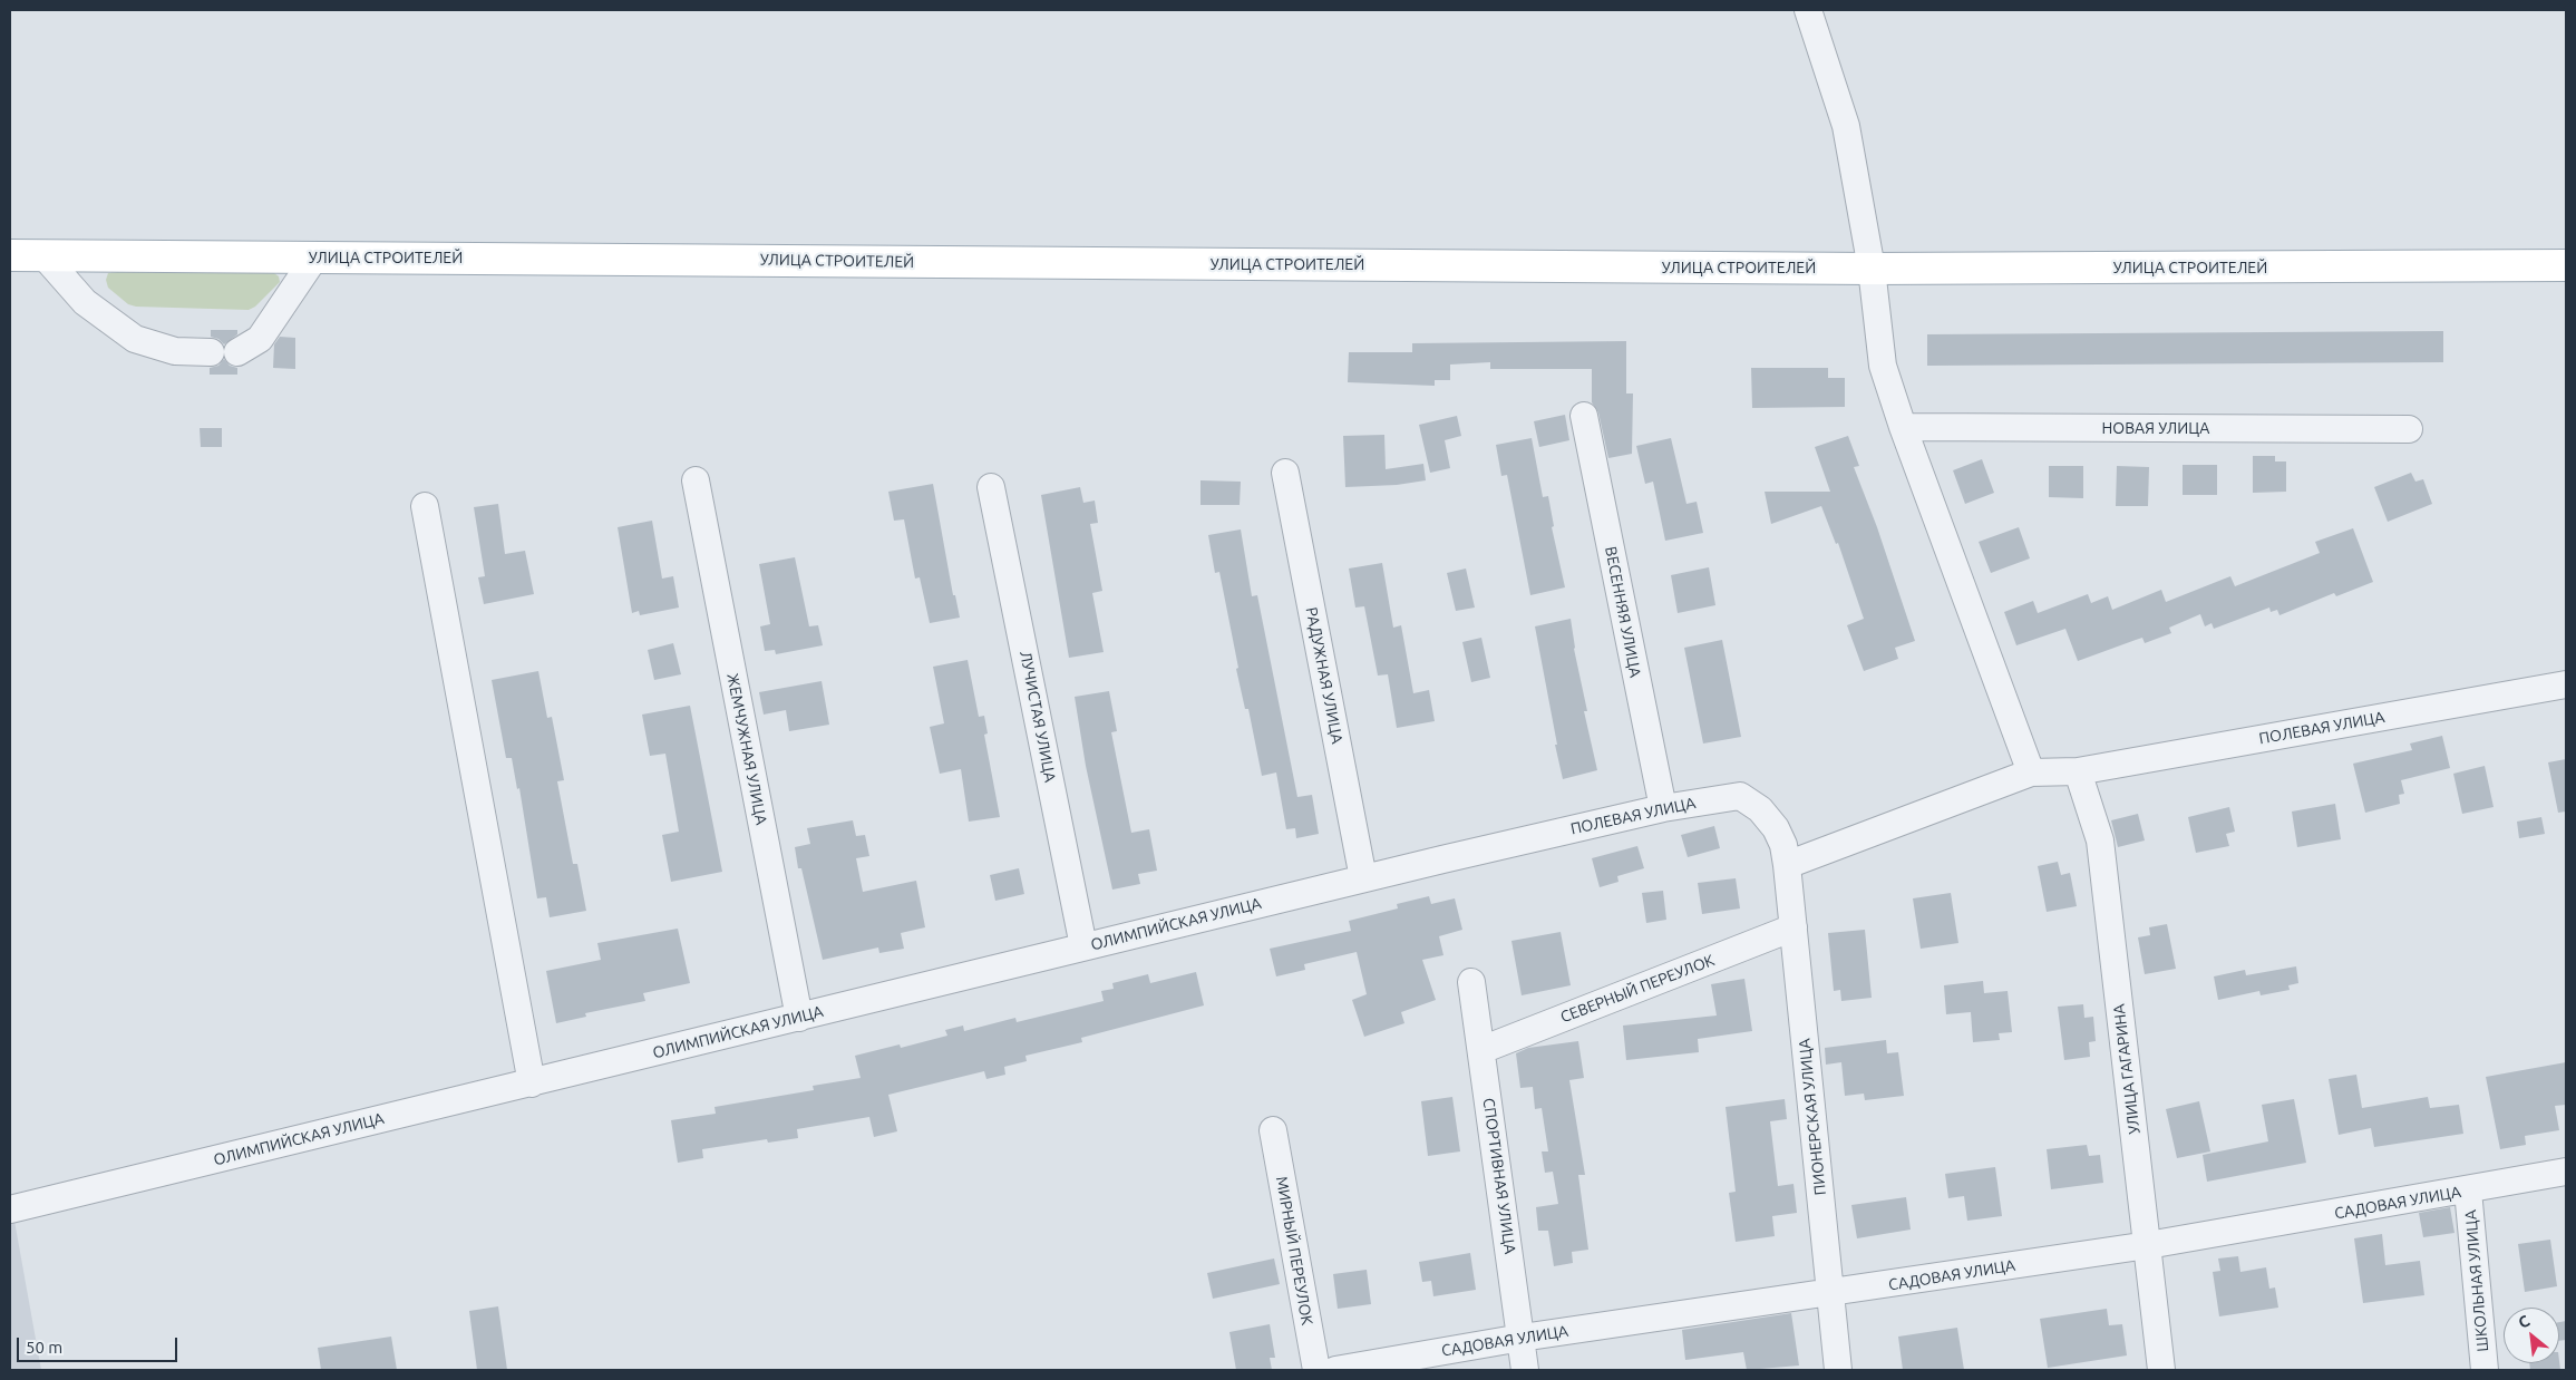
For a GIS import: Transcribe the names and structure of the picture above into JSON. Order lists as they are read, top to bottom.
{
  "streets": {
    "main road": ["УЛИЦА СТРОИТЕЛЕЙ"],
    "street": [
      "НОВАЯ УЛИЦА",
      "ВЕСЕННЯЯ УЛИЦА",
      "РАДУЖНАЯ УЛИЦА",
      "ЛУЧИСТАЯ УЛИЦА",
      "ПОЛЕВАЯ УЛИЦА",
      "ЖЕМЧУЖНАЯ УЛИЦА",
      "ОЛИМПИЙСКАЯ УЛИЦА",
      "СЕВЕРНЫЙ ПЕРЕУЛОК",
      "УЛИЦА ГАГАРИНА",
      "ПИОНЕРСКАЯ УЛИЦА",
      "СПОРТИВНАЯ УЛИЦА",
      "САДОВАЯ УЛИЦА",
      "МИРНЫЙ ПЕРЕУЛОК",
      "ШКОЛЬНАЯ УЛИЦА"
    ]
  },
  "crossings": [
    ["ВЕСЕННЯЯ УЛИЦА", "ПОЛЕВАЯ УЛИЦА"],
    ["РАДУЖНАЯ УЛИЦА", "ОЛИМПИЙСКАЯ УЛИЦА"],
    ["ЛУЧИСТАЯ УЛИЦА", "ОЛИМПИЙСКАЯ УЛИЦА"],
    ["ПОЛЕВАЯ УЛИЦА", "ОЛИМПИЙСКАЯ УЛИЦА"],
    ["ПОЛЕВАЯ УЛИЦА", "УЛИЦА ГАГАРИНА"],
    ["ПОЛЕВАЯ УЛИЦА", "ПИОНЕРСКАЯ УЛИЦА"],
    ["ЖЕМЧУЖНАЯ УЛИЦА", "ОЛИМПИЙСКАЯ УЛИЦА"],
    ["СЕВЕРНЫЙ ПЕРЕУЛОК", "ПИОНЕРСКАЯ УЛИЦА"],
    ["СЕВЕРНЫЙ ПЕРЕУЛОК", "СПОРТИВНАЯ УЛИЦА"],
    ["УЛИЦА ГАГАРИНА", "САДОВАЯ УЛИЦА"],
    ["ПИОНЕРСКАЯ УЛИЦА", "САДОВАЯ УЛИЦА"],
    ["СПОРТИВНАЯ УЛИЦА", "САДОВАЯ УЛИЦА"],
    ["САДОВАЯ УЛИЦА", "ШКОЛЬНАЯ УЛИЦА"]
  ],
  "scale_bar": "50 m",
  "north": "top left"
}
